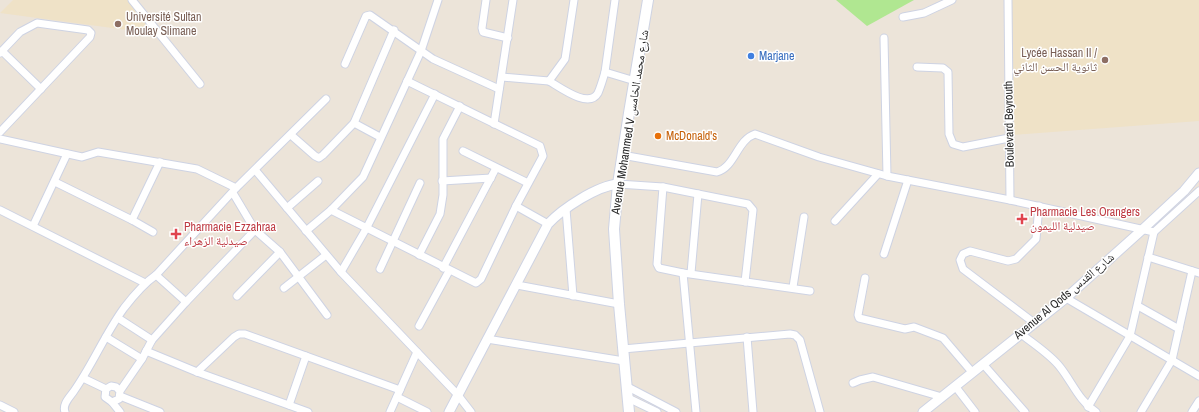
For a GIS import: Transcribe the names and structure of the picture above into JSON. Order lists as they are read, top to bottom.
{
  "streets": {
    "main road": ["Avenue Mohammed V شارع محمد الخامس"],
    "street": ["Boulevard Beyrouth", "Avenue Al Qods شارع القدس"]
  },
  "places": {
    "other": [
      "Université Sultan Moulay Slimane",
      "Marjane",
      "Lycée Hassan II / ثانوية الحسن الثاني",
      "McDonald's"
    ],
    "health": ["Pharmacie Les Orangers صيدلية الليمون", "Pharmacie Ezzahraa صيدلية الزهراء"]
  }
}
